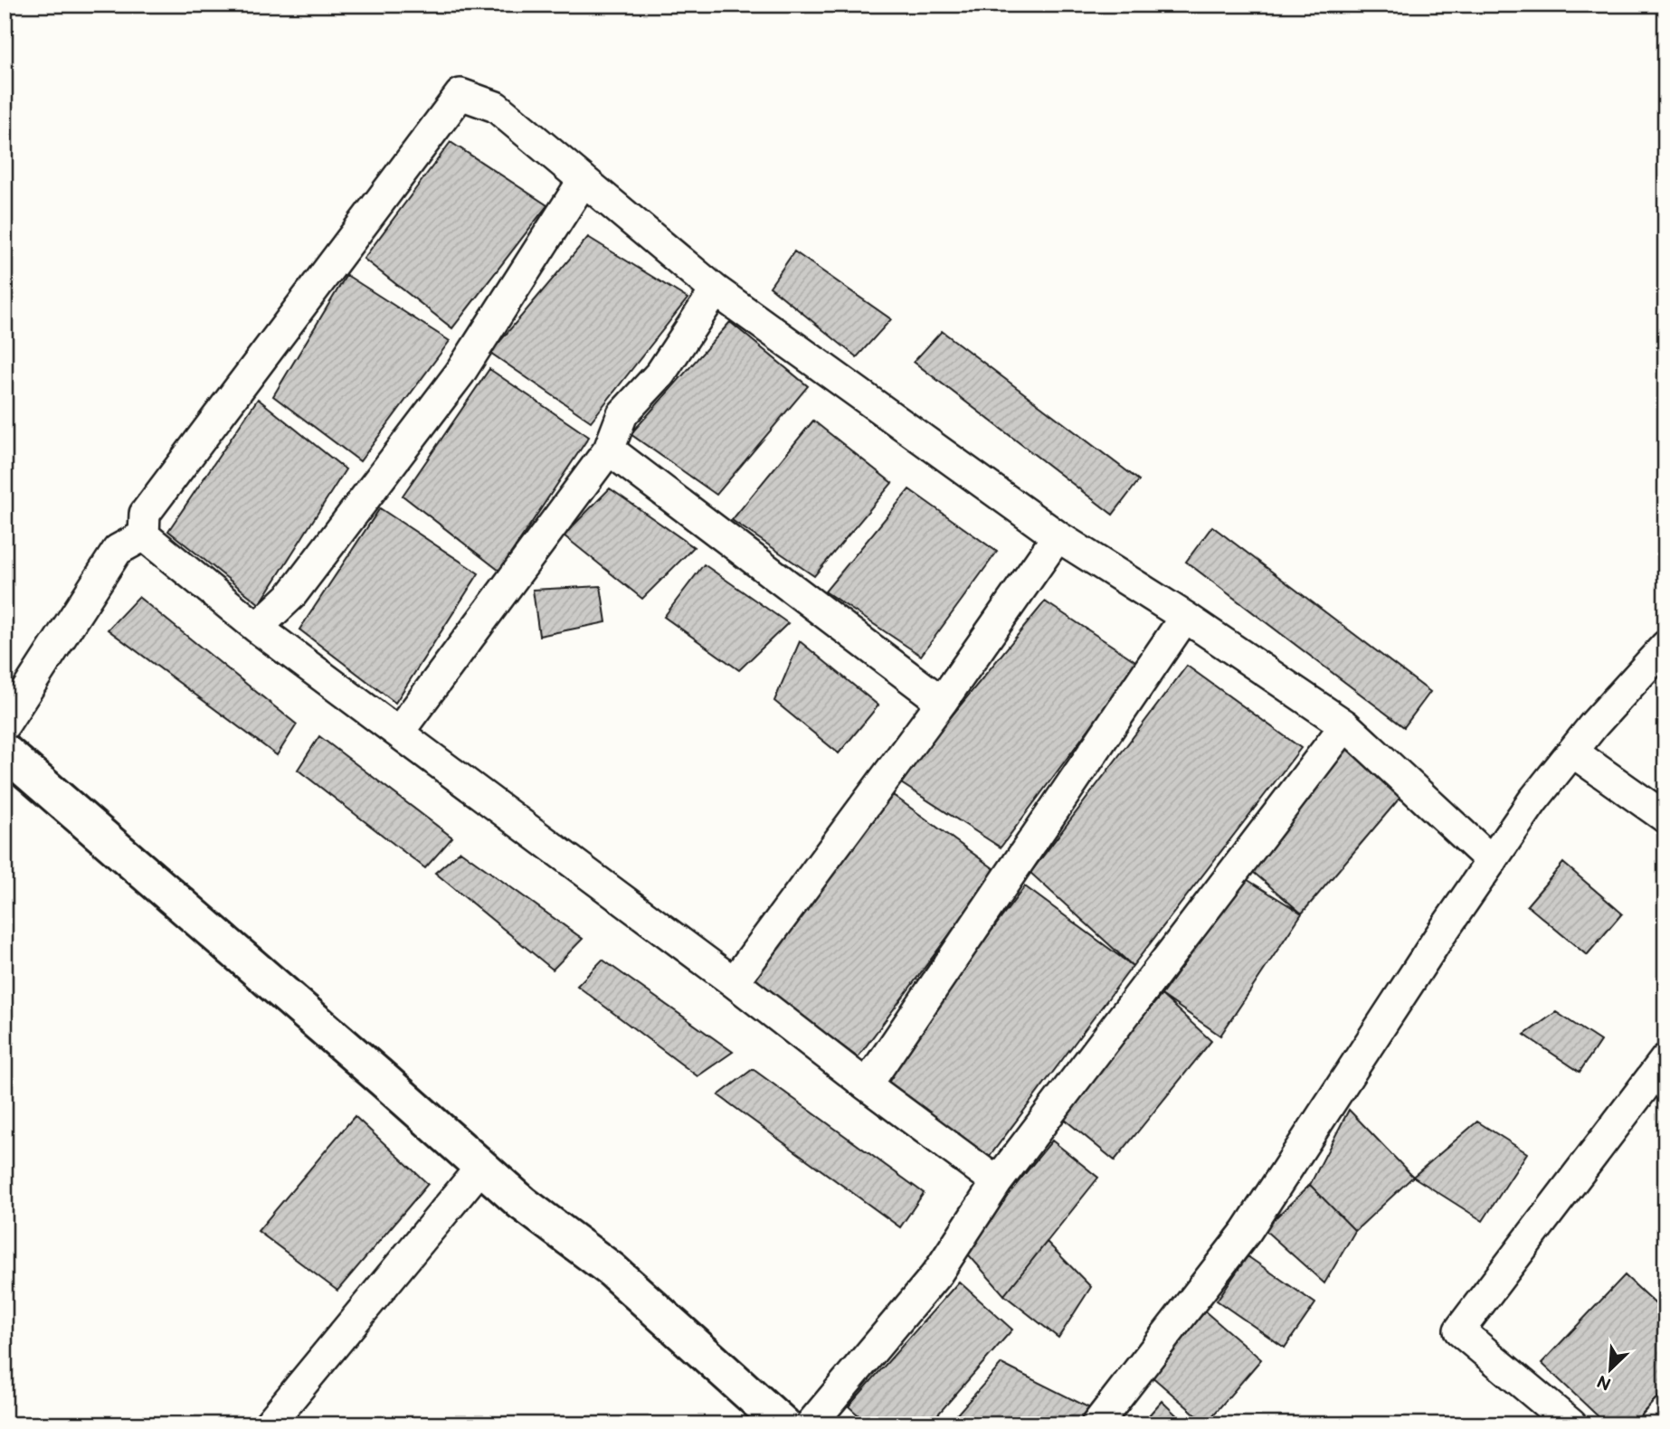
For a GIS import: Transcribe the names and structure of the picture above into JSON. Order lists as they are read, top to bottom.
{
  "north": "bottom left"
}
